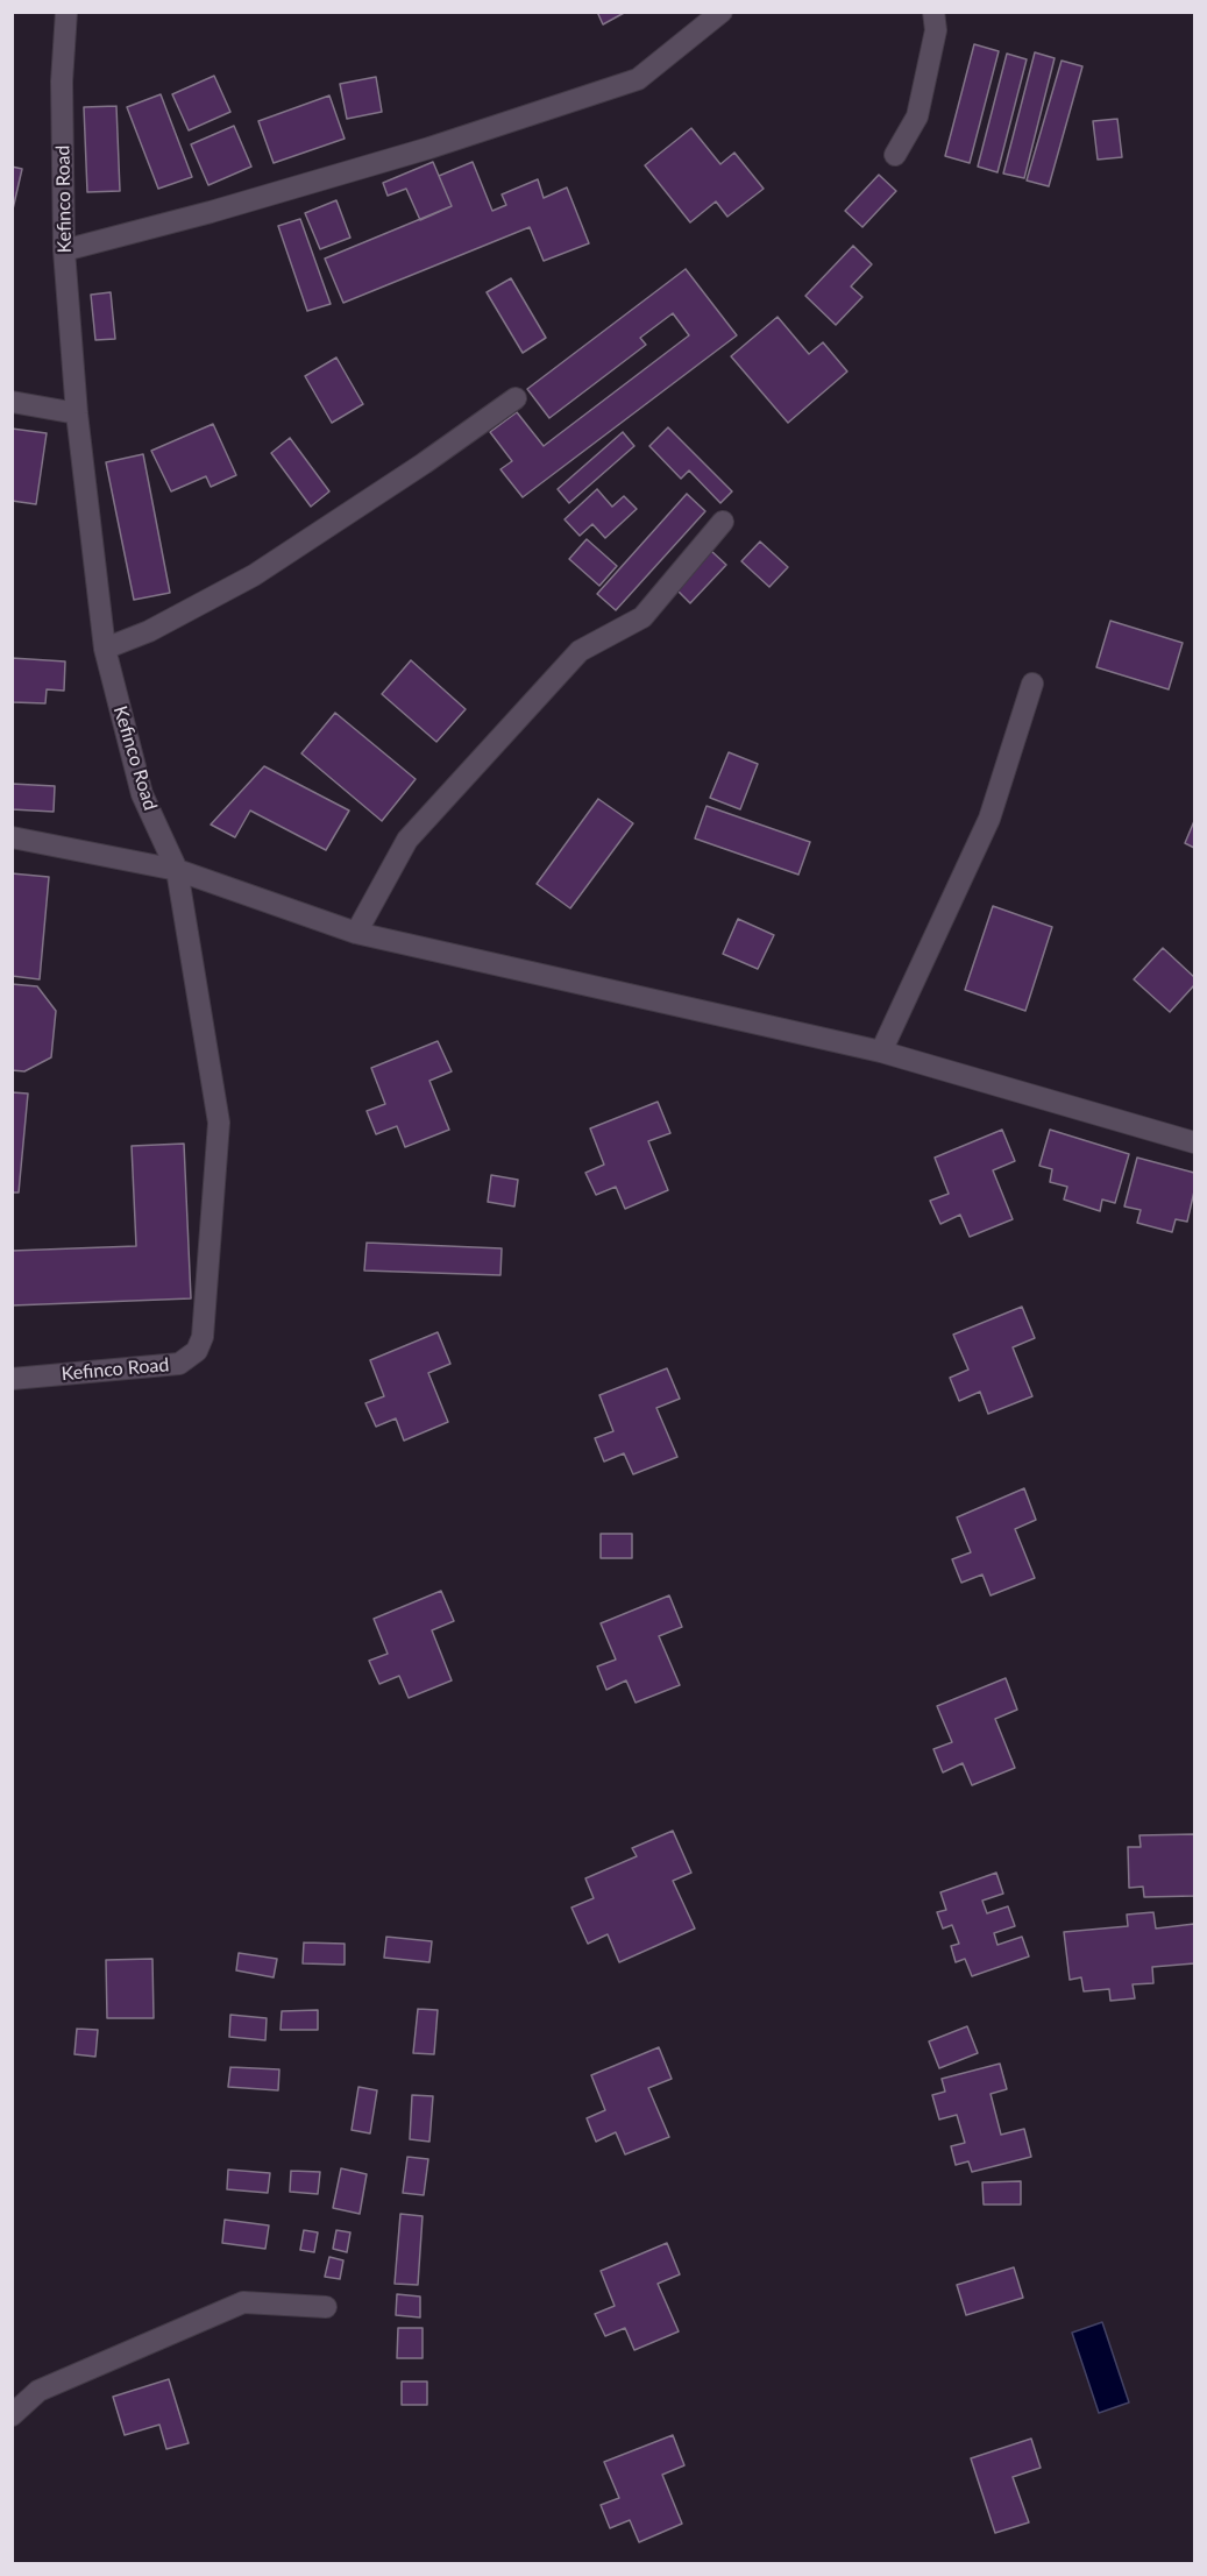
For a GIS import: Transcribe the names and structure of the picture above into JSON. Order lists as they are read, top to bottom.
{
  "streets": {
    "street": ["Kefinco Road"]
  }
}
